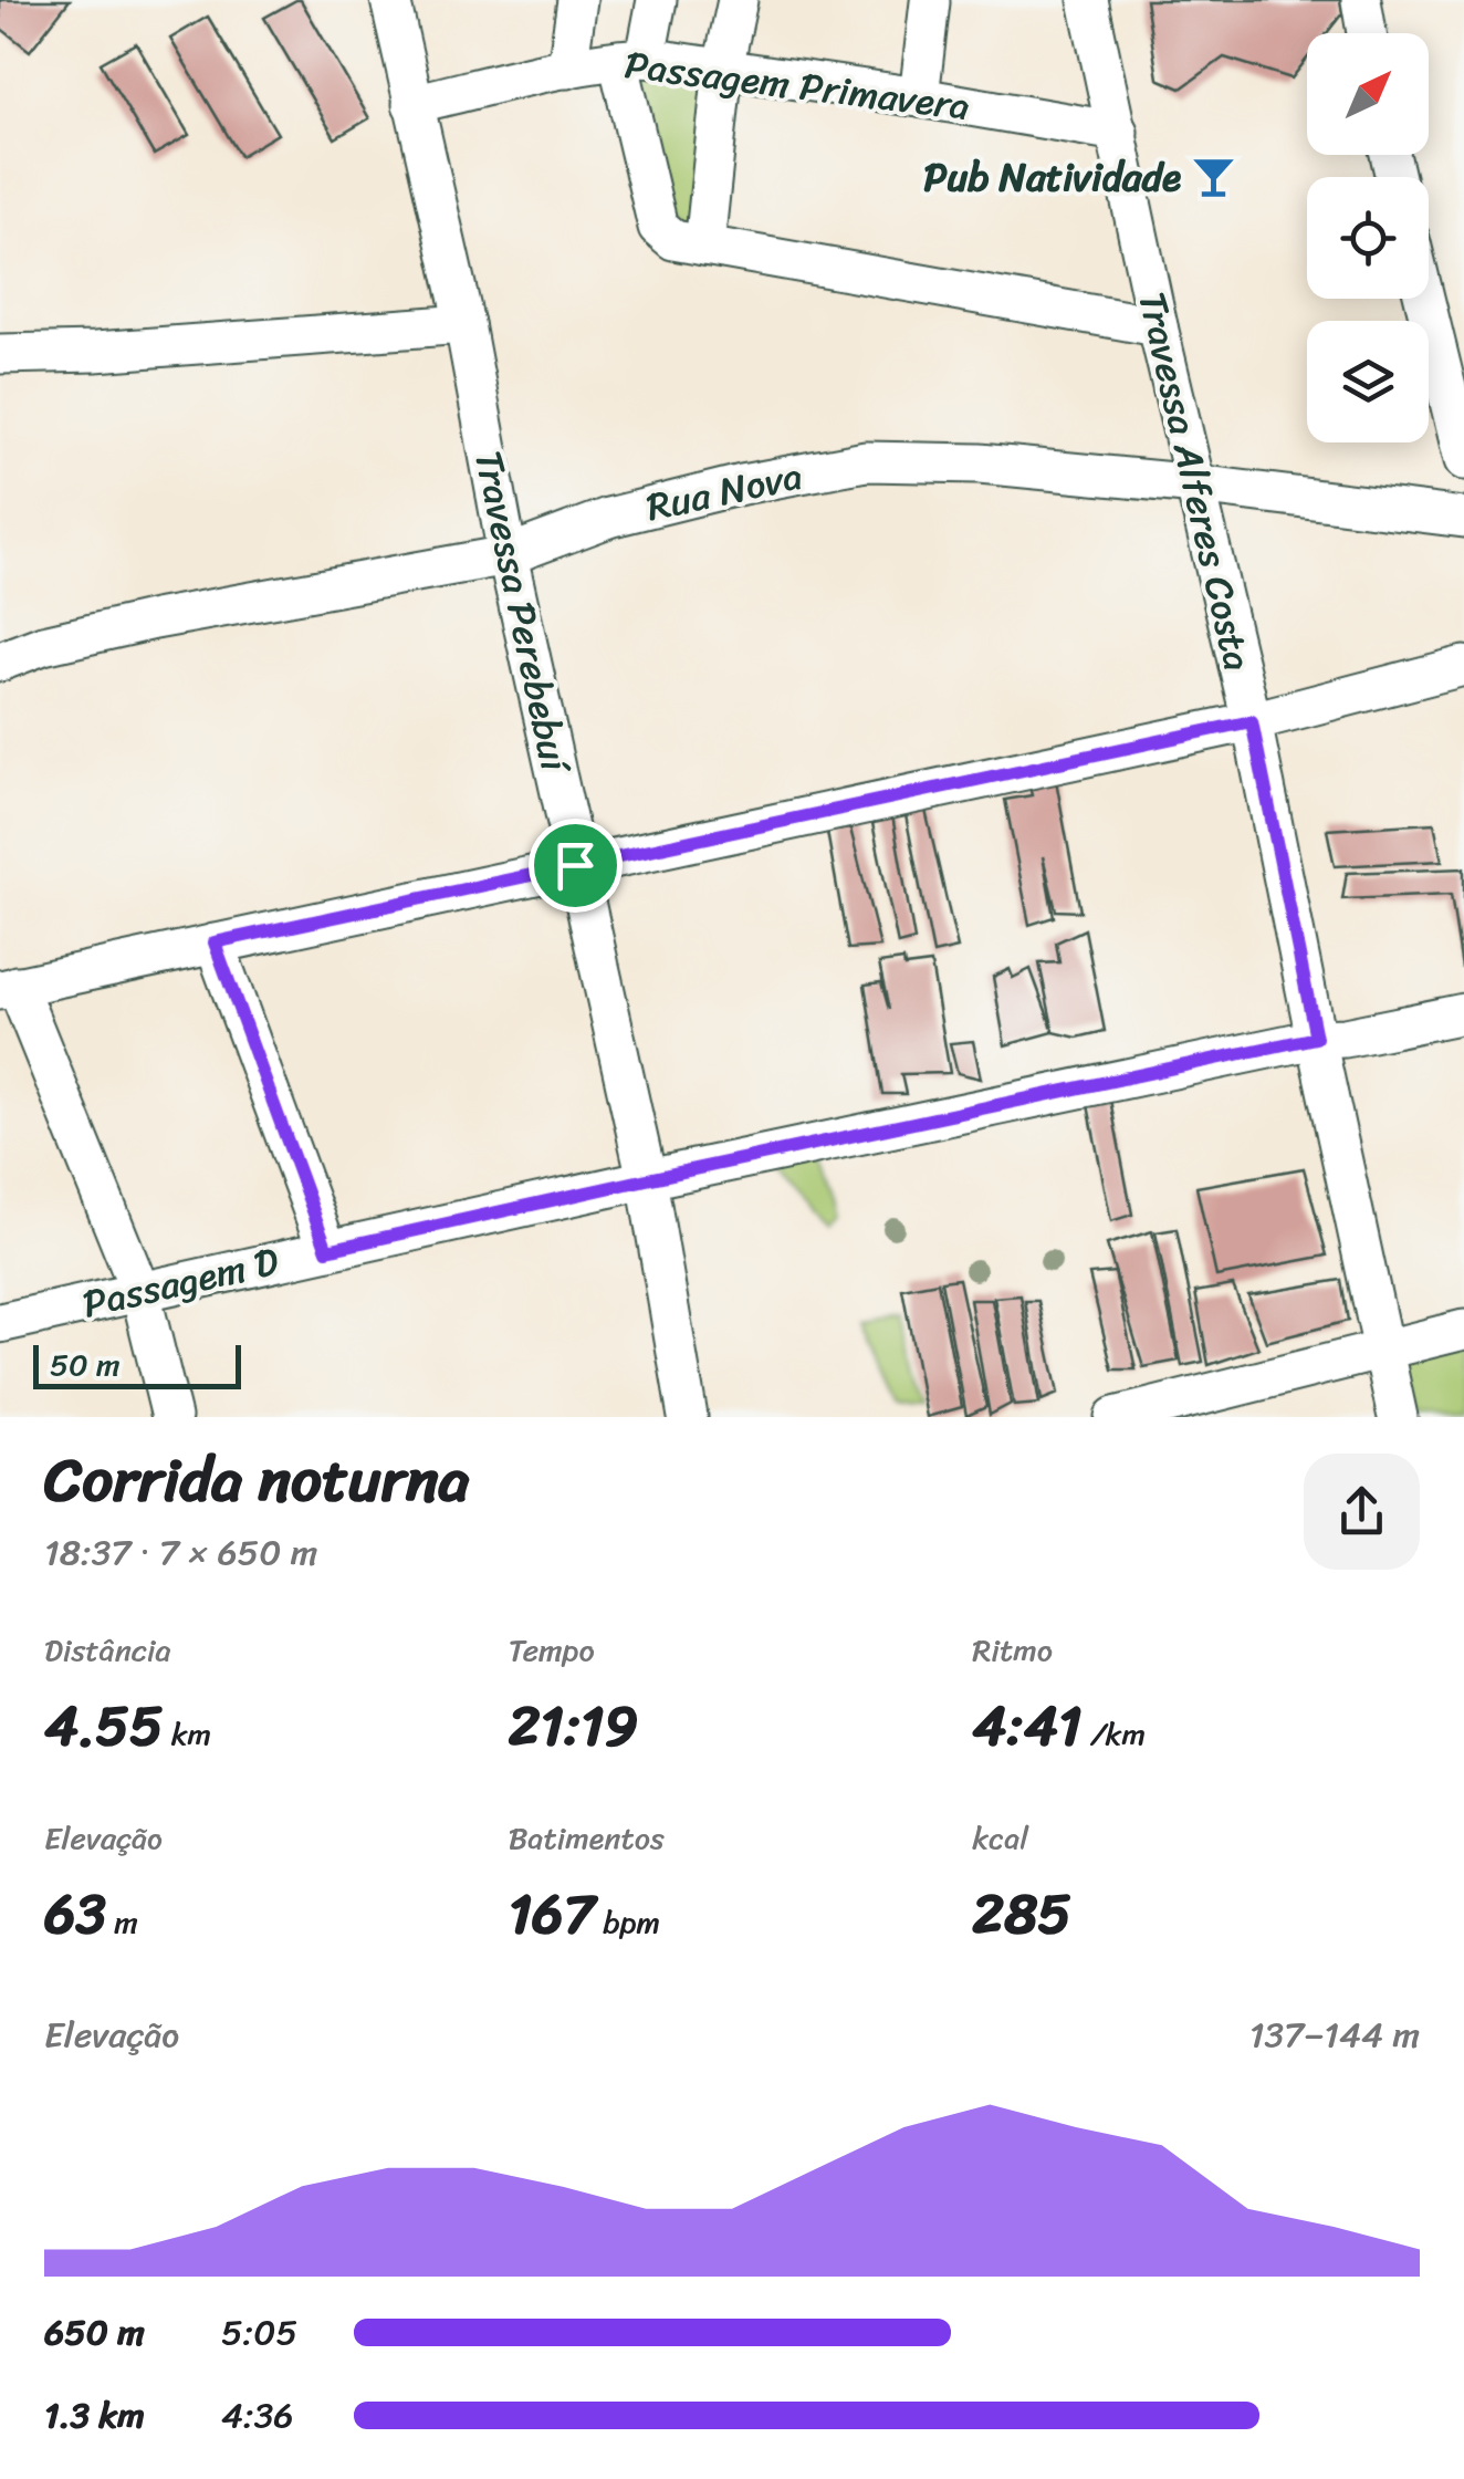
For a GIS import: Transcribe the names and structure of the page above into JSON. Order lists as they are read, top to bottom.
{
  "streets": {
    "street": [
      "Passagem Primavera",
      "Travessa Alferes Costa",
      "Rua Nova",
      "Travessa Perebebuí",
      "Passagem D"
    ]
  },
  "crossings": [
    ["Passagem Primavera", "Travessa Alferes Costa"],
    ["Passagem Primavera", "Travessa Perebebuí"],
    ["Travessa Alferes Costa", "Rua Nova"],
    ["Travessa Alferes Costa", "Passagem D"],
    ["Rua Nova", "Travessa Perebebuí"],
    ["Travessa Perebebuí", "Passagem D"]
  ],
  "places": {
    "bar": ["Pub Natividade"]
  },
  "scale_bar": "50 m",
  "north": "top right",
  "page": {
    "scale": "50 m",
    "heading": ["Corrida noturna", "18:37 · 7 × 650 m"],
    "stats": [
      ["Distância", "4.55 km"],
      ["Tempo", "21:19"],
      ["Ritmo", "4:41 /km"],
      ["Elevação", "63 m"],
      ["Batimentos", "167 bpm"],
      ["kcal", "285"]
    ],
    "chart": ["Elevação", "137–144 m"],
    "list": [
      {
        "name": "650 m",
        "note": "5:05"
      },
      {
        "name": "1.3 km",
        "note": "4:36"
      }
    ]
  }
}
